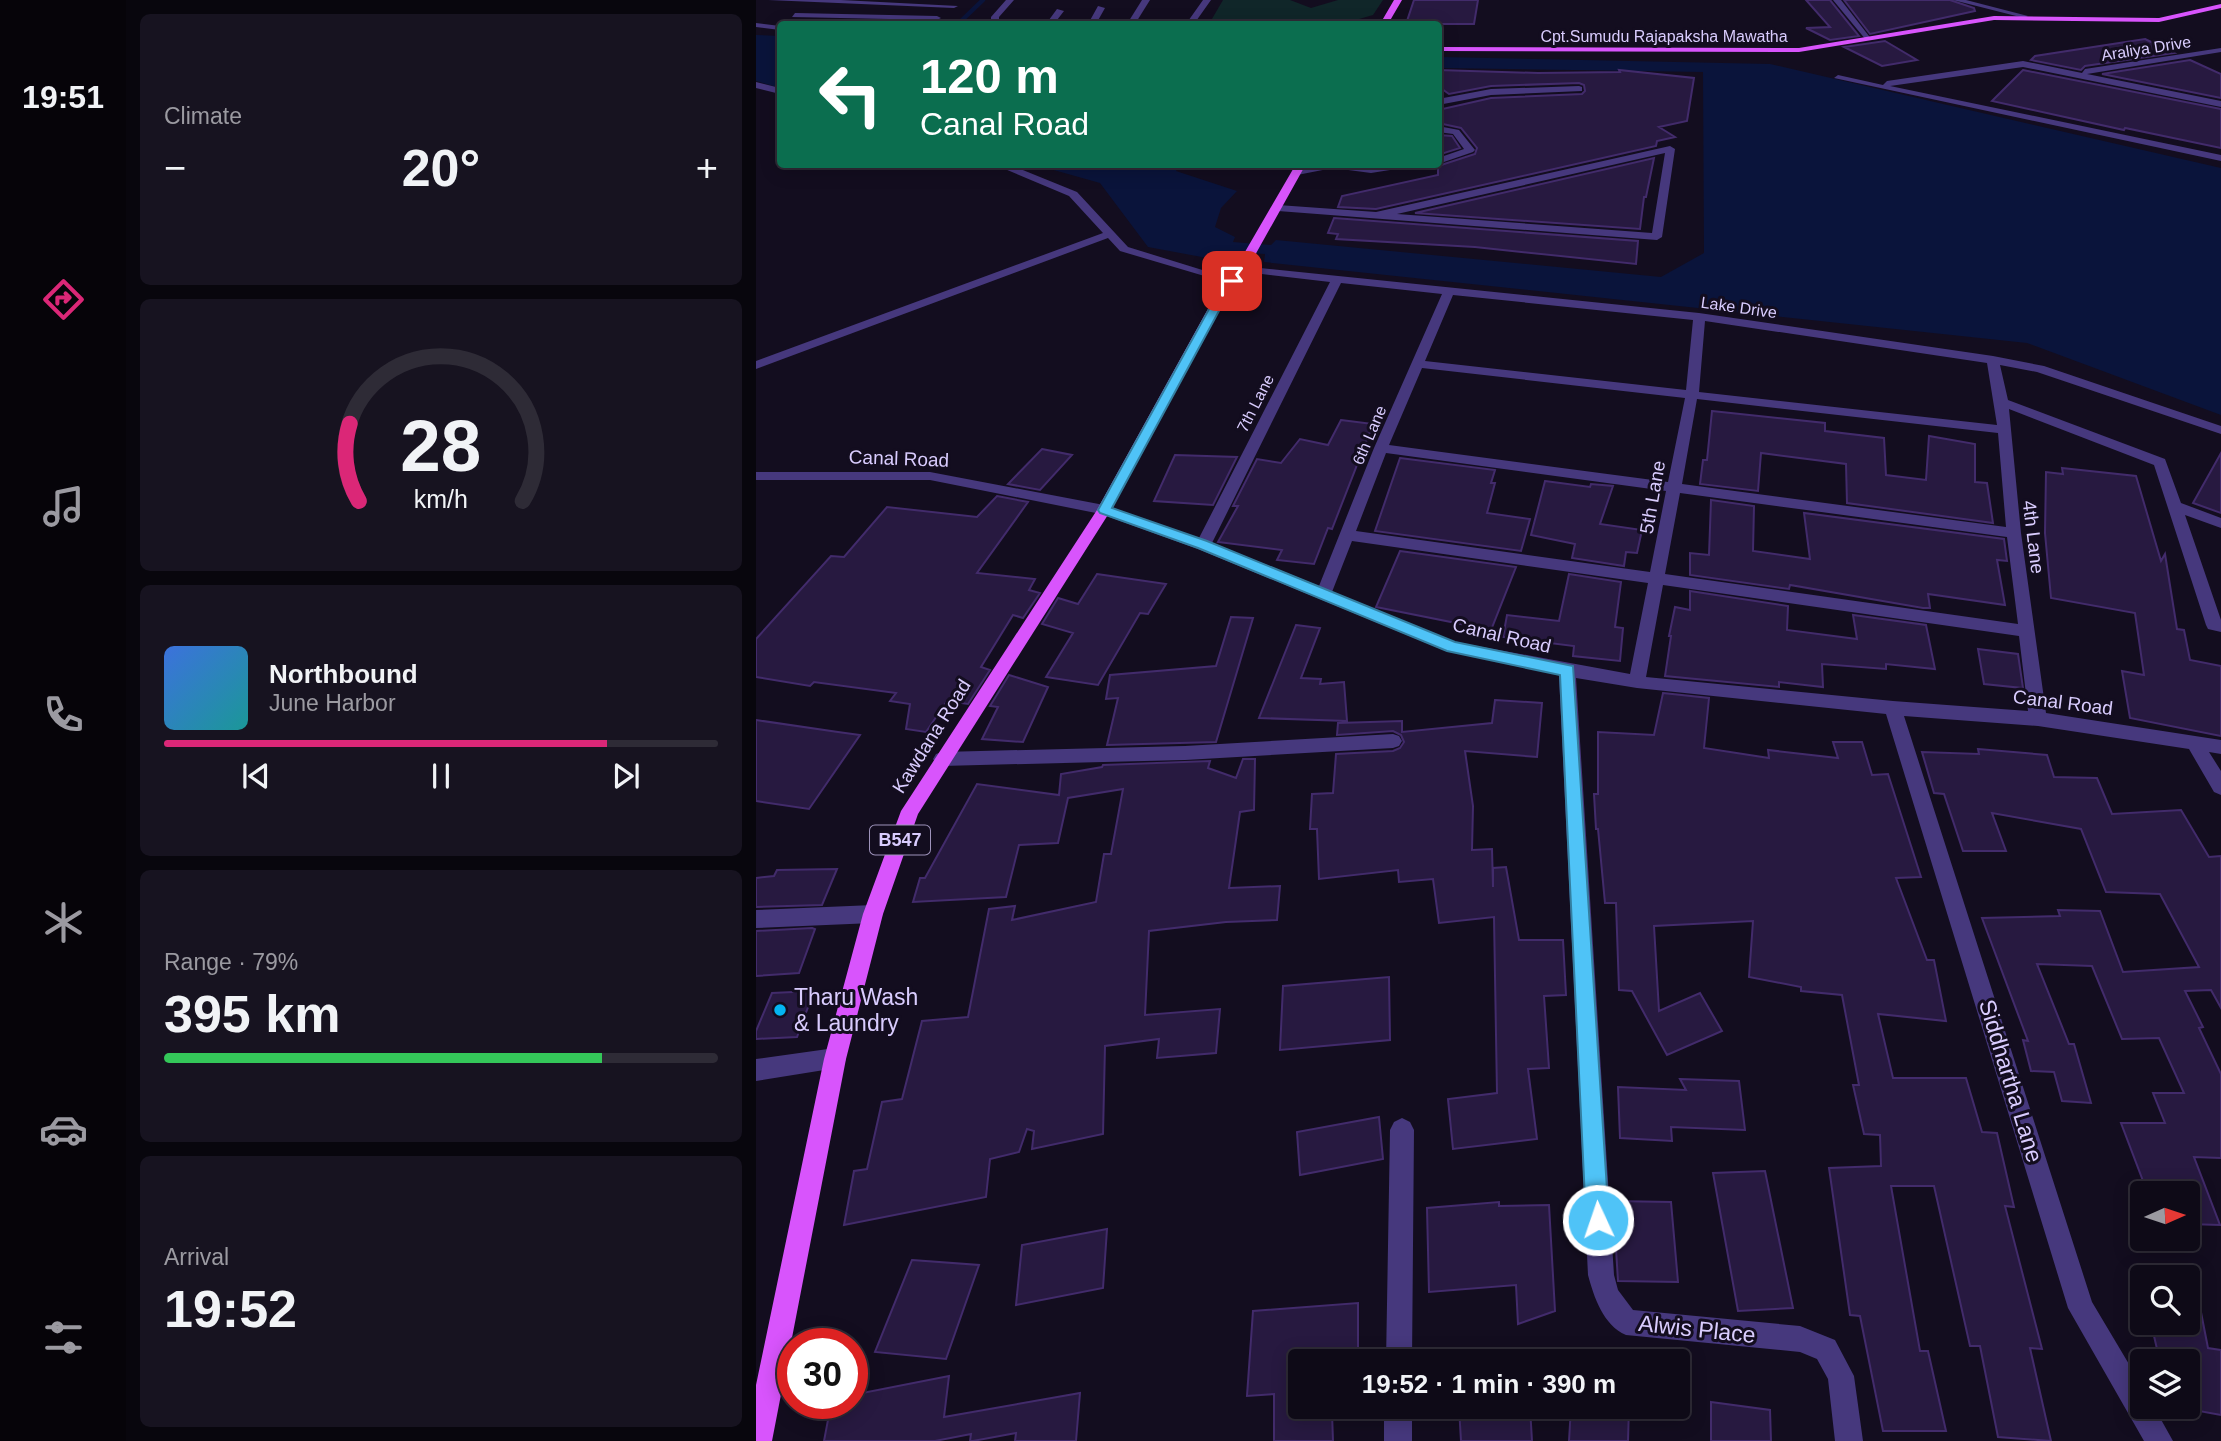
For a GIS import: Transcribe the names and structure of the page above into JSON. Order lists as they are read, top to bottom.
{
  "streets": {
    "main road": ["Cpt.Sumudu Rajapaksha Mawatha", "Kawdana Road", "B547"],
    "street": [
      "Araliya Drive",
      "Lake Drive",
      "7th Lane",
      "6th Lane",
      "Canal Road",
      "5th Lane",
      "4th Lane",
      "Siddhartha Lane",
      "Alwis Place"
    ]
  },
  "crossings": [
    ["Lake Drive", "7th Lane"],
    ["Lake Drive", "6th Lane"],
    ["Lake Drive", "5th Lane"],
    ["Lake Drive", "4th Lane"],
    ["Lake Drive", "Kawdana Road"],
    ["7th Lane", "Canal Road"],
    ["6th Lane", "Canal Road"],
    ["Canal Road", "5th Lane"],
    ["Canal Road", "4th Lane"],
    ["Canal Road", "Kawdana Road"],
    ["Canal Road", "Siddhartha Lane"],
    ["Canal Road", "Alwis Place"]
  ],
  "places": ["Tharu Wash & Laundry"],
  "north": "right",
  "page": {
    "tabs": "19:51",
    "tile": [
      "Climate",
      ["Range · 79%", "395 km"],
      ["Arrival", "19:52"]
    ],
    "turn": ["120 m", "Canal Road"],
    "heat": ["−", "20°", "+"],
    "song": ["Northbound", "June Harbor"],
    "limit": "30",
    "trip": "19:52 · 1 min · 390 m",
    "gauge": ["28", "km/h"]
  }
}
